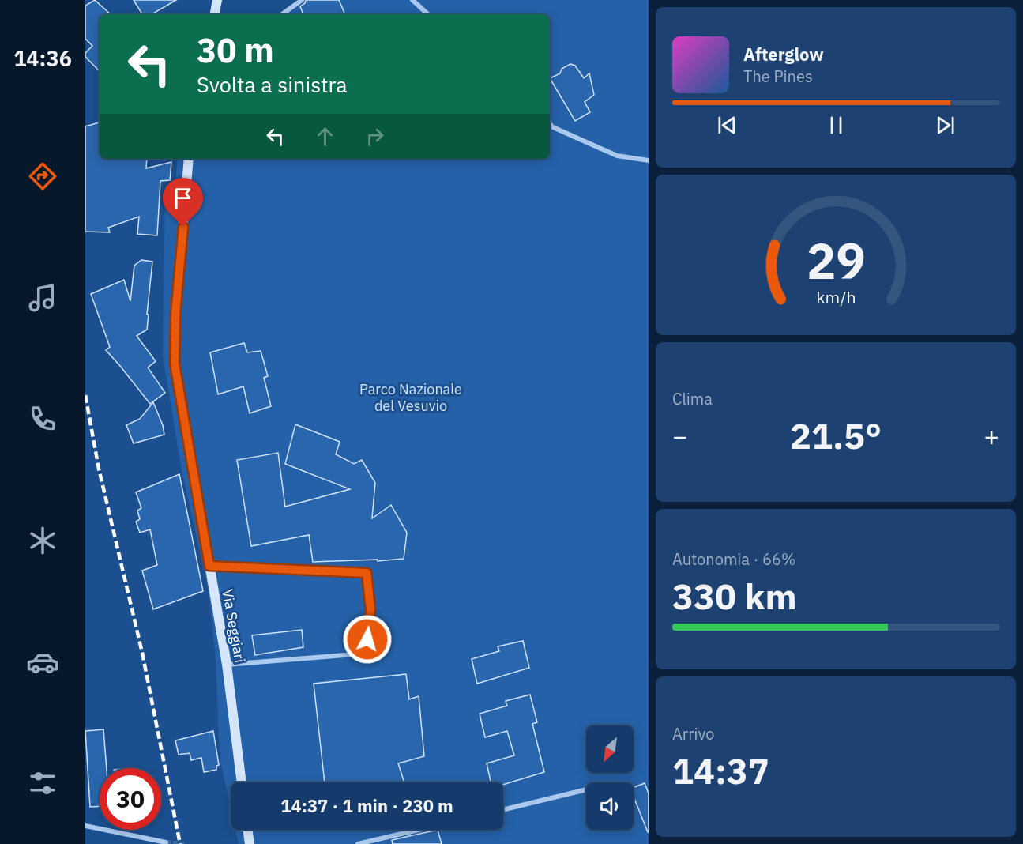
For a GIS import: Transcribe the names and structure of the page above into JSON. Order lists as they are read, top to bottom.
{
  "streets": {
    "main road": ["Via Seggiari"]
  },
  "parks": ["Parco Nazionale del Vesuvio"],
  "north": "bottom left",
  "page": {
    "tabs": "14:36",
    "turn": ["30 m", "Svolta a sinistra"],
    "song": ["Afterglow", "The Pines"],
    "tile": [
      "Clima",
      ["Autonomia · 66%", "330 km"],
      ["Arrivo", "14:37"]
    ],
    "heat": ["−", "21.5°", "+"],
    "limit": "30",
    "trip": "14:37 · 1 min · 230 m",
    "gauge": ["29", "km/h"]
  }
}
